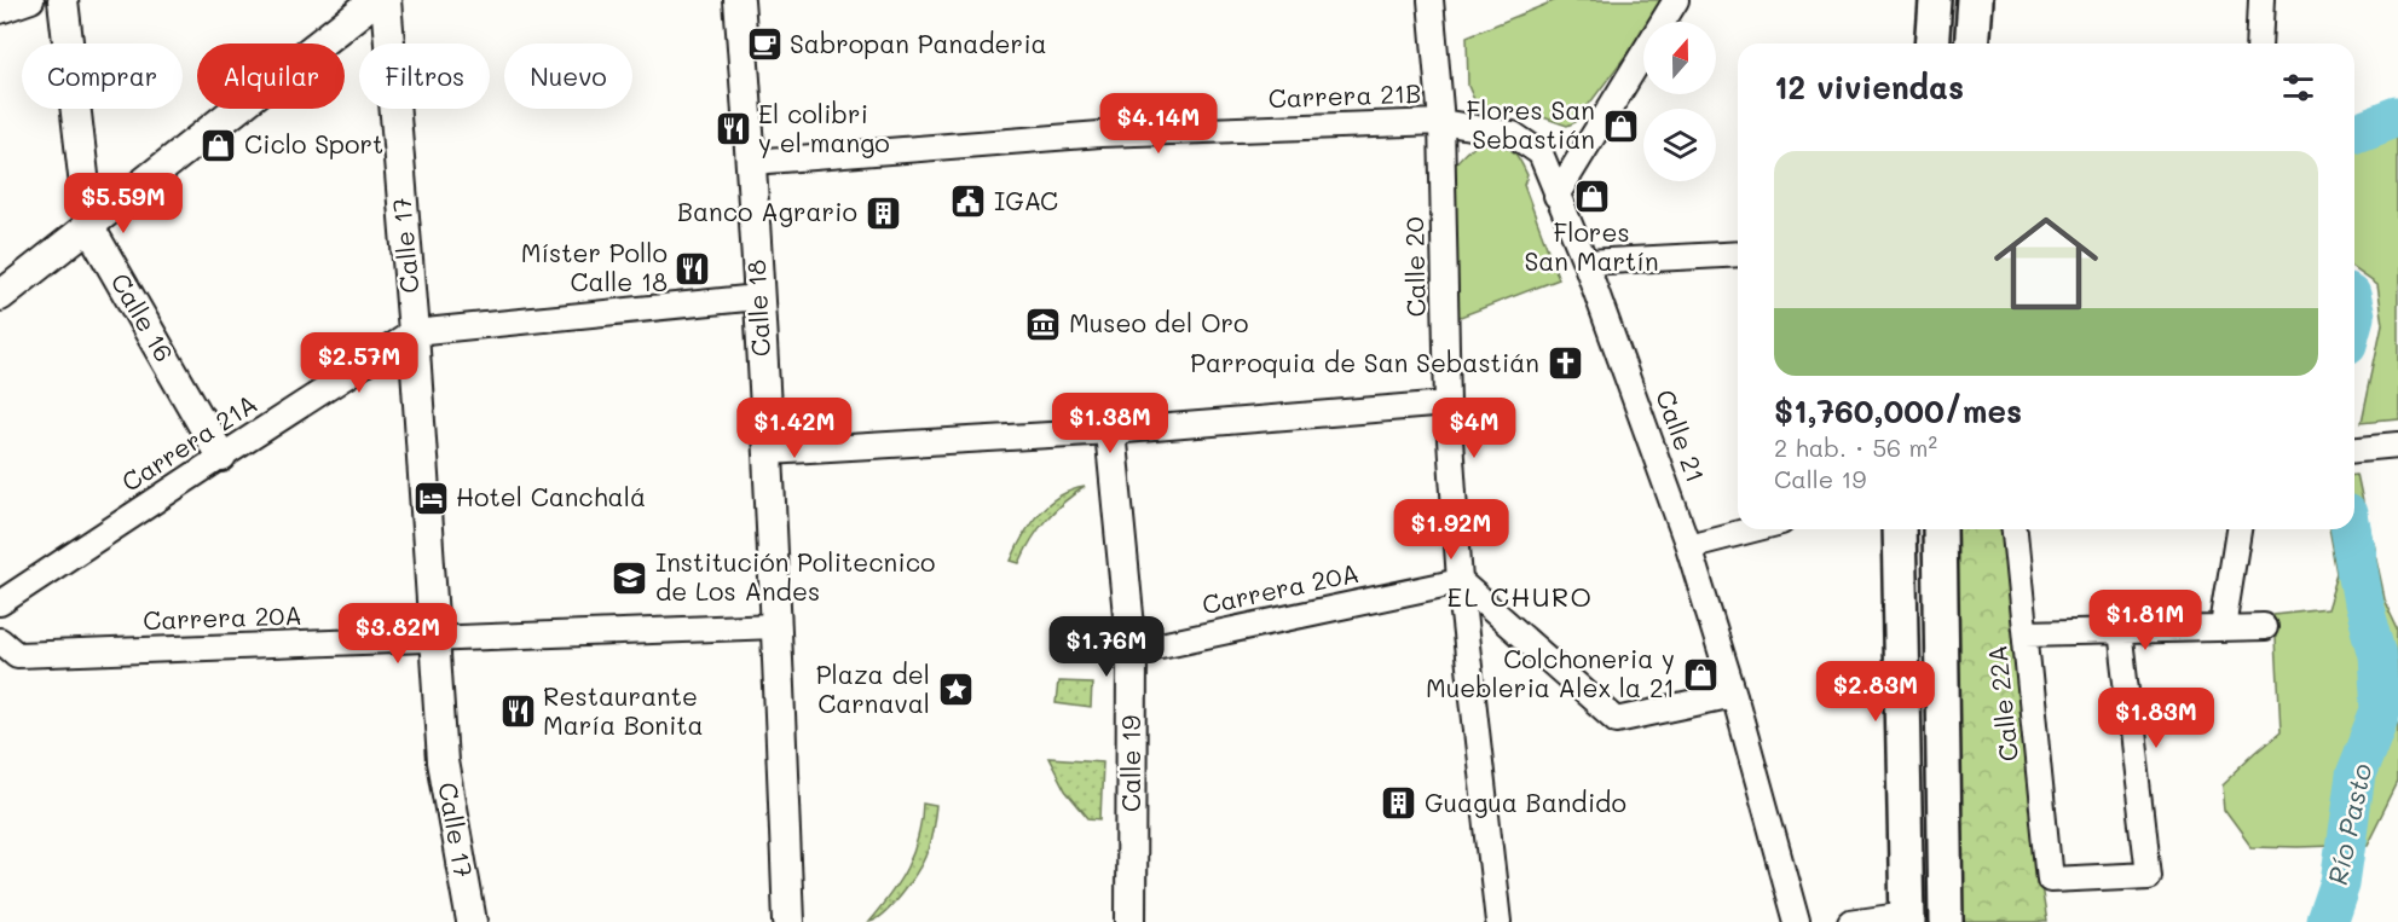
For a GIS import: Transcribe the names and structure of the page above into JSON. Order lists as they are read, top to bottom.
{
  "streets": {
    "street": [
      "Carrera 21B",
      "Calle 17",
      "Calle 20",
      "Calle 18",
      "Calle 16",
      "Calle 21",
      "Carrera 21A",
      "Carrera 20A",
      "Calle 22A",
      "Calle 19"
    ]
  },
  "crossings": [
    ["Carrera 21B", "Calle 20"],
    ["Carrera 21B", "Calle 18"],
    ["Carrera 21B", "Calle 21"],
    ["Calle 17", "Carrera 21A"],
    ["Calle 17", "Carrera 20A"],
    ["Calle 20", "Carrera 20A"],
    ["Calle 18", "Carrera 21A"],
    ["Calle 18", "Carrera 20A"],
    ["Calle 16", "Carrera 21A"],
    ["Carrera 20A", "Calle 19"]
  ],
  "districts": ["EL CHURO"],
  "water": ["Río Pasto"],
  "places": {
    "cafe": ["Sabropan Panaderia"],
    "shop": [
      "Flores San Sebastián",
      "Ciclo Sport",
      "Flores San Martín",
      "Colchoneria y Muebleria Alex la 21"
    ],
    "restaurant": ["El colibri y el mango", "Míster Pollo Calle 18", "Restaurante María Bonita"],
    "public building": ["IGAC"],
    "building": ["Banco Agrario", "Guagua Bandido"],
    "museum": ["Museo del Oro"],
    "church": ["Parroquia de San Sebastián"],
    "hotel": ["Hotel Canchalá"],
    "school or university": ["Institución Politecnico de Los Andes"],
    "place": ["Plaza del Carnaval"]
  },
  "north": "top",
  "page": {
    "chip": [
      "Comprar",
      "Alquilar",
      "Filtros",
      "Nuevo"
    ],
    "heading": "12 viviendas",
    "price": [
      "$4.14M",
      "$5.59M",
      "$2.57M",
      "$1.38M",
      "$1.42M",
      "$4M",
      "$1.92M",
      "$1.81M",
      "$3.82M",
      "$1.76M",
      "$2.83M",
      "$1.83M"
    ],
    "list": [
      {
        "name": "$1,760,000/mes",
        "note": "2 hab. · 56 m² · Calle 19"
      }
    ]
  }
}
